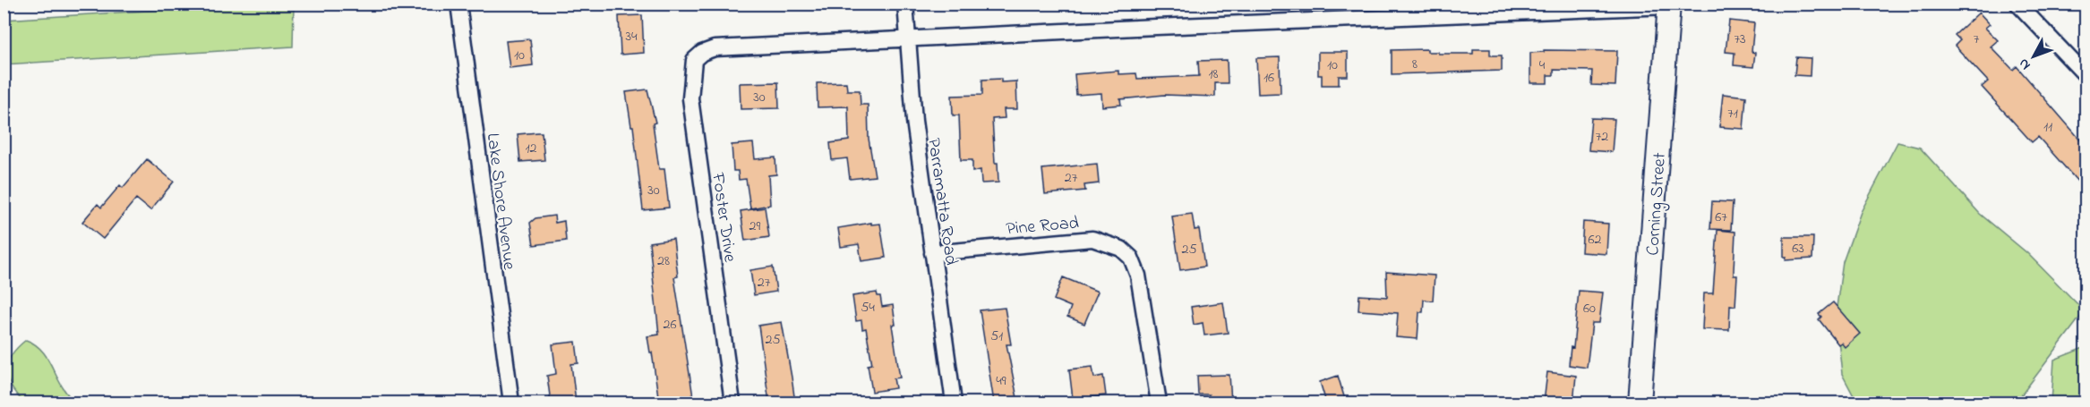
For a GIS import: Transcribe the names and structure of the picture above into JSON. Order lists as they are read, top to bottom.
{
  "streets": {
    "street": [
      "Lake Shore Avenue",
      "Parramatta Road",
      "Corning Street",
      "Foster Drive",
      "Pine Road"
    ]
  },
  "crossings": [
    ["Parramatta Road", "Foster Drive"],
    ["Parramatta Road", "Pine Road"]
  ],
  "house_numbers": [
    "34",
    "73",
    "7",
    "10",
    "8",
    "10",
    "4",
    "18",
    "16",
    "30",
    "71",
    "11",
    "72",
    "12",
    "27",
    "30",
    "67",
    "29",
    "62",
    "63",
    "25",
    "28",
    "27",
    "54",
    "60",
    "26",
    "51",
    "25",
    "49"
  ],
  "north": "bottom left"
}
